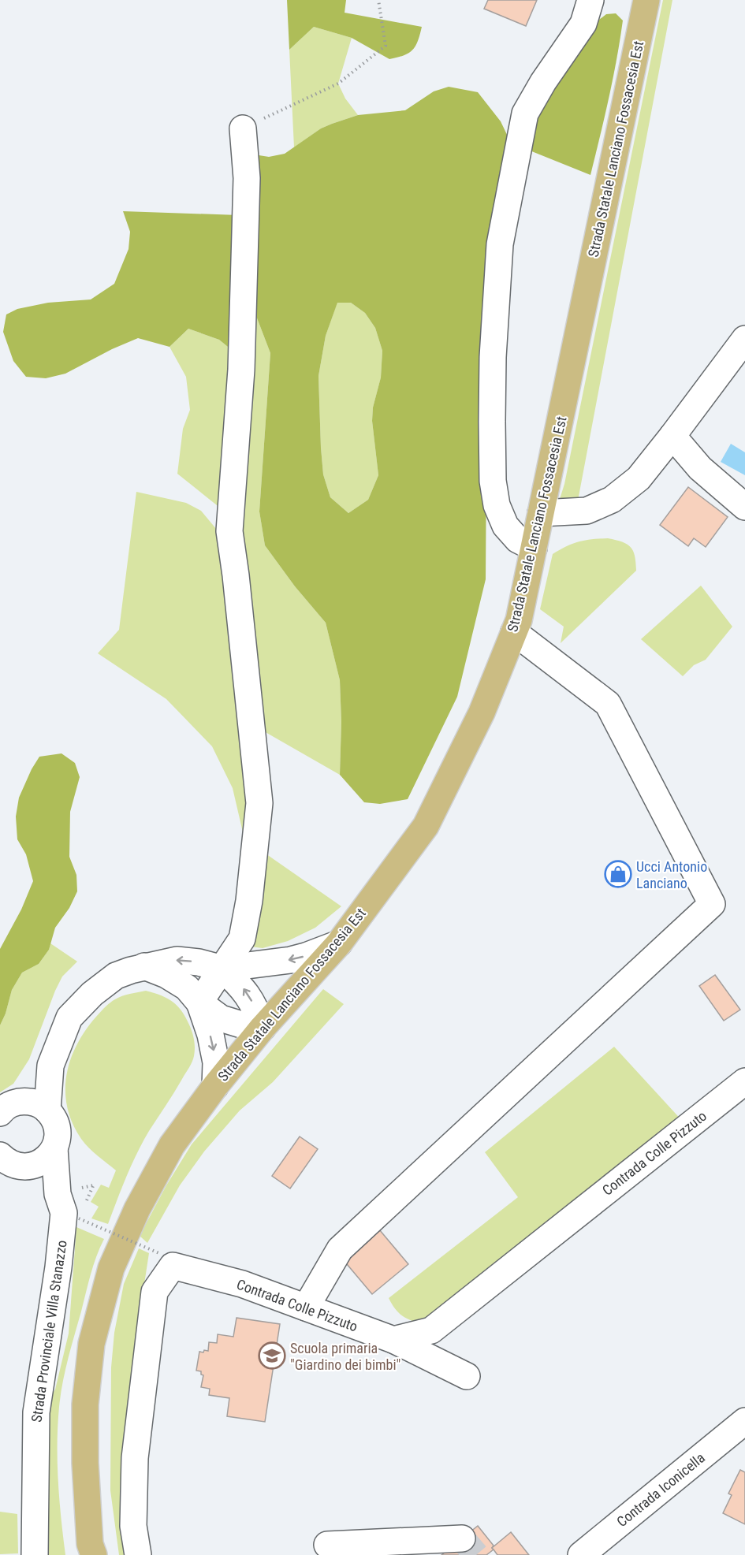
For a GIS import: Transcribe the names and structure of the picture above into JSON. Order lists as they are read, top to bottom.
{
  "streets": {
    "main road": ["Strada Statale Lanciano Fossacesia Est"],
    "street": ["Contrada Colle Pizzuto", "Strada Provinciale Villa Stanazzo", "Contrada Iconicella"]
  },
  "places": {
    "shop": ["Ucci Antonio Lanciano"],
    "school or university": ["Scuola primaria \"Giardino dei bimbi\""]
  }
}
